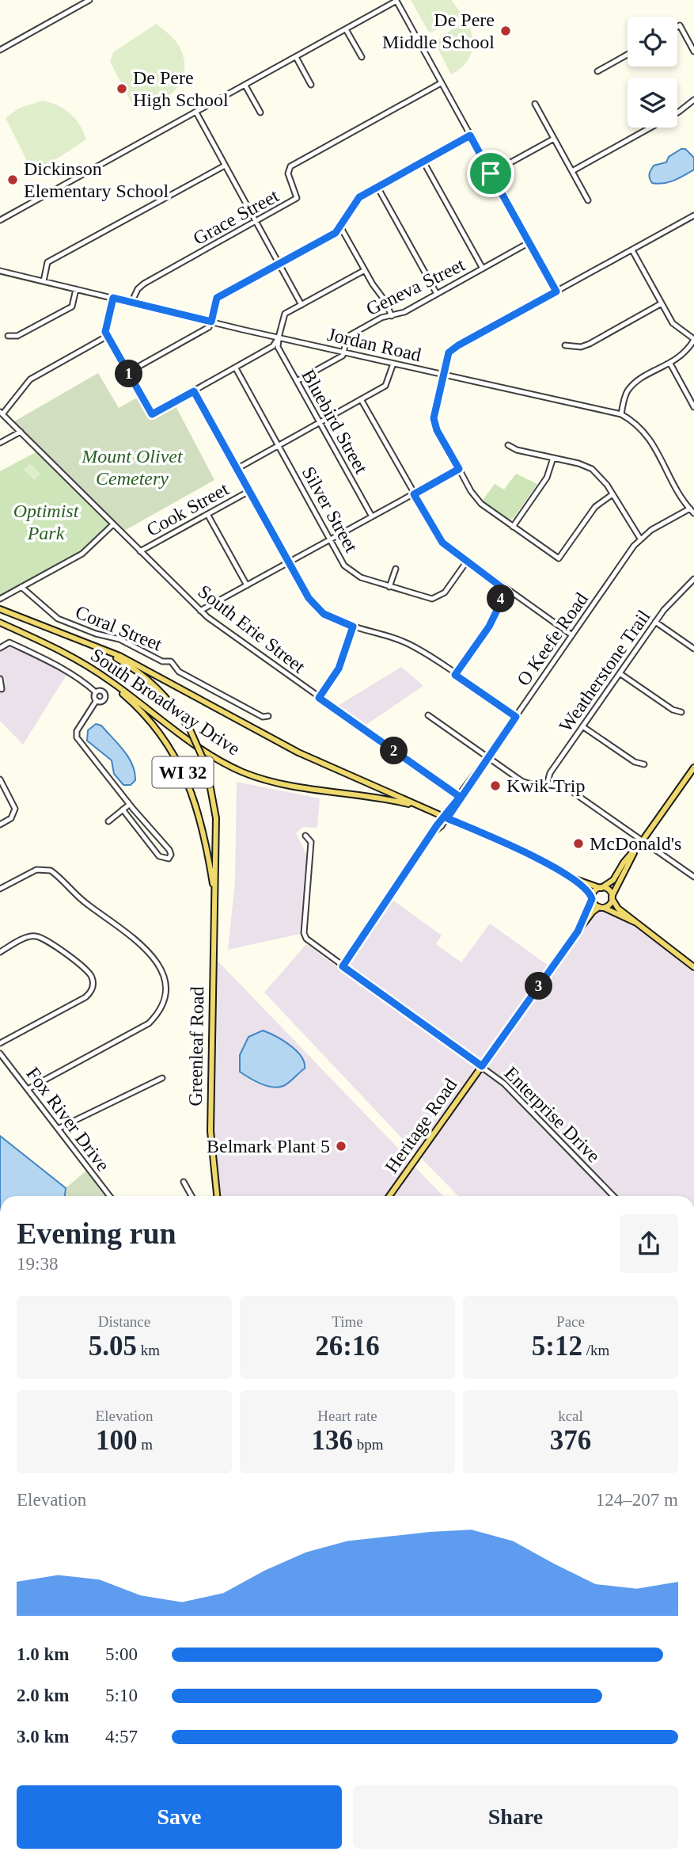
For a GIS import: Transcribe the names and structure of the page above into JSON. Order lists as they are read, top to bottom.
{
  "streets": {
    "main road": [
      "South Broadway Drive",
      "WI 32",
      "Greenleaf Road",
      "Heritage Road"
    ],
    "street": [
      "Grace Street",
      "Geneva Street",
      "Jordan Road",
      "Bluebird Street",
      "Cook Street",
      "Silver Street",
      "Coral Street",
      "South Erie Street",
      "O Keefe Road",
      "Weatherstone Trail",
      "Enterprise Drive",
      "Fox River Drive"
    ]
  },
  "crossings": [
    ["Grace Street", "Jordan Road"],
    ["Geneva Street", "Jordan Road"],
    ["Geneva Street", "Bluebird Street"],
    ["Jordan Road", "Bluebird Street"],
    ["Jordan Road", "Cook Street"],
    ["Jordan Road", "O Keefe Road"],
    ["Bluebird Street", "Cook Street"],
    ["Cook Street", "Silver Street"],
    ["Cook Street", "South Erie Street"],
    ["South Erie Street", "O Keefe Road"],
    ["O Keefe Road", "South Broadway Drive"],
    ["O Keefe Road", "Enterprise Drive"],
    ["South Broadway Drive", "WI 32"],
    ["South Broadway Drive", "Heritage Road"],
    ["WI 32", "Greenleaf Road"],
    ["Enterprise Drive", "Heritage Road"]
  ],
  "parks": ["Mount Olivet Cemetery", "Optimist Park"],
  "places": [
    "De Pere Middle School",
    "De Pere High School",
    "Dickinson Elementary School",
    "Kwik Trip",
    "McDonald's",
    "Belmark Plant 5"
  ],
  "page": {
    "pins": [
      "1",
      "4",
      "2",
      "3"
    ],
    "heading": ["Evening run", "19:38"],
    "stats": [
      ["Distance", "5.05 km"],
      ["Time", "26:16"],
      ["Pace", "5:12 /km"],
      ["Elevation", "100 m"],
      ["Heart rate", "136 bpm"],
      ["kcal", "376"]
    ],
    "chart": ["Elevation", "124–207 m"],
    "list": [
      {
        "name": "1.0 km",
        "note": "5:00"
      },
      {
        "name": "2.0 km",
        "note": "5:10"
      },
      {
        "name": "3.0 km",
        "note": "4:57"
      }
    ],
    "buttons": ["Save", "Share"]
  }
}
